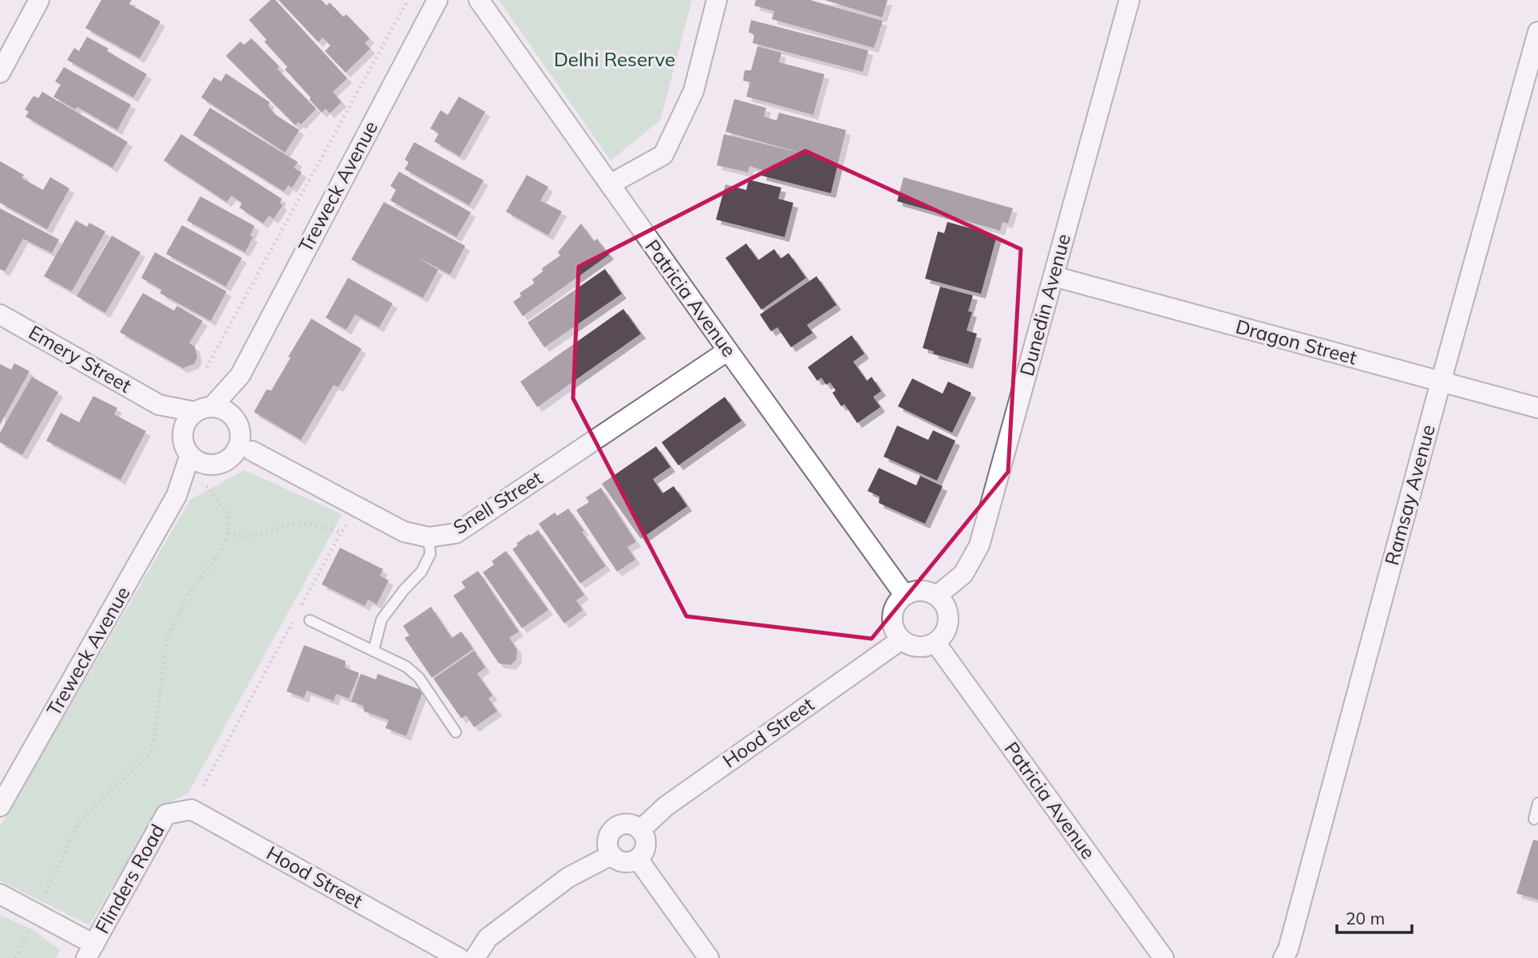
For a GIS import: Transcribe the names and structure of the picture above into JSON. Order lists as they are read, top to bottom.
{
  "streets": {
    "street": [
      "Treweck Avenue",
      "Patricia Avenue",
      "Dunedin Avenue",
      "Dragon Street",
      "Emery Street",
      "Ramsay Avenue",
      "Snell Street",
      "Hood Street",
      "Flinders Road"
    ]
  },
  "crossings": [
    ["Treweck Avenue", "Emery Street"],
    ["Patricia Avenue", "Dunedin Avenue"],
    ["Patricia Avenue", "Snell Street"],
    ["Patricia Avenue", "Hood Street"],
    ["Dunedin Avenue", "Dragon Street"],
    ["Dunedin Avenue", "Hood Street"],
    ["Dragon Street", "Ramsay Avenue"],
    ["Hood Street", "Flinders Road"]
  ],
  "parks": ["Delhi Reserve"],
  "scale_bar": "20 m"
}
